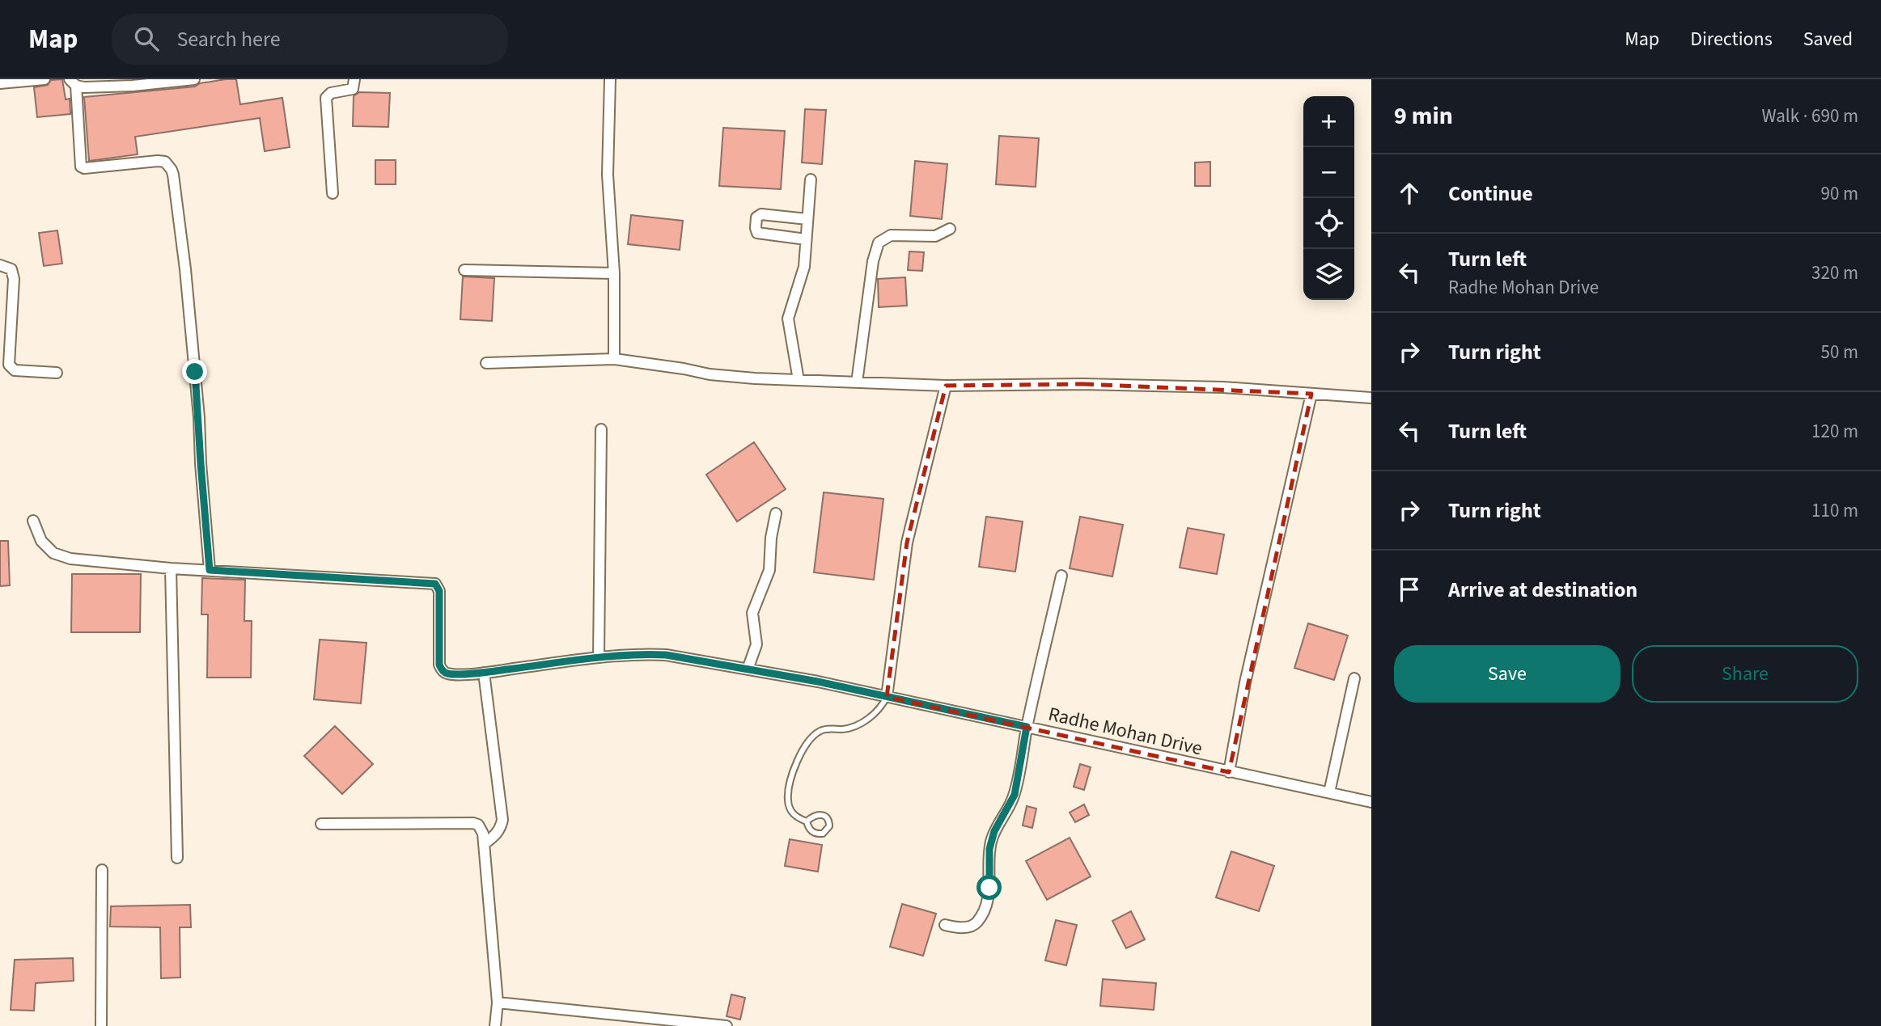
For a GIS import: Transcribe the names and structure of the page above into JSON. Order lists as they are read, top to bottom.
{
  "streets": {
    "street": ["Radhe Mohan Drive"]
  },
  "page": {
    "header": "Map",
    "search": "Search here",
    "nav": ["Map", "Directions", "Saved"],
    "heading": ["9 min", "Walk · 690 m"],
    "map_buttons": ["+", "−"],
    "list": [
      ["Continue", "90 m"],
      ["Turn left", "Radhe Mohan Drive", "320 m"],
      ["Turn right", "50 m"],
      ["Turn left", "120 m"],
      ["Turn right", "110 m"],
      "Arrive at destination"
    ],
    "buttons": ["Save", "Share"]
  }
}
